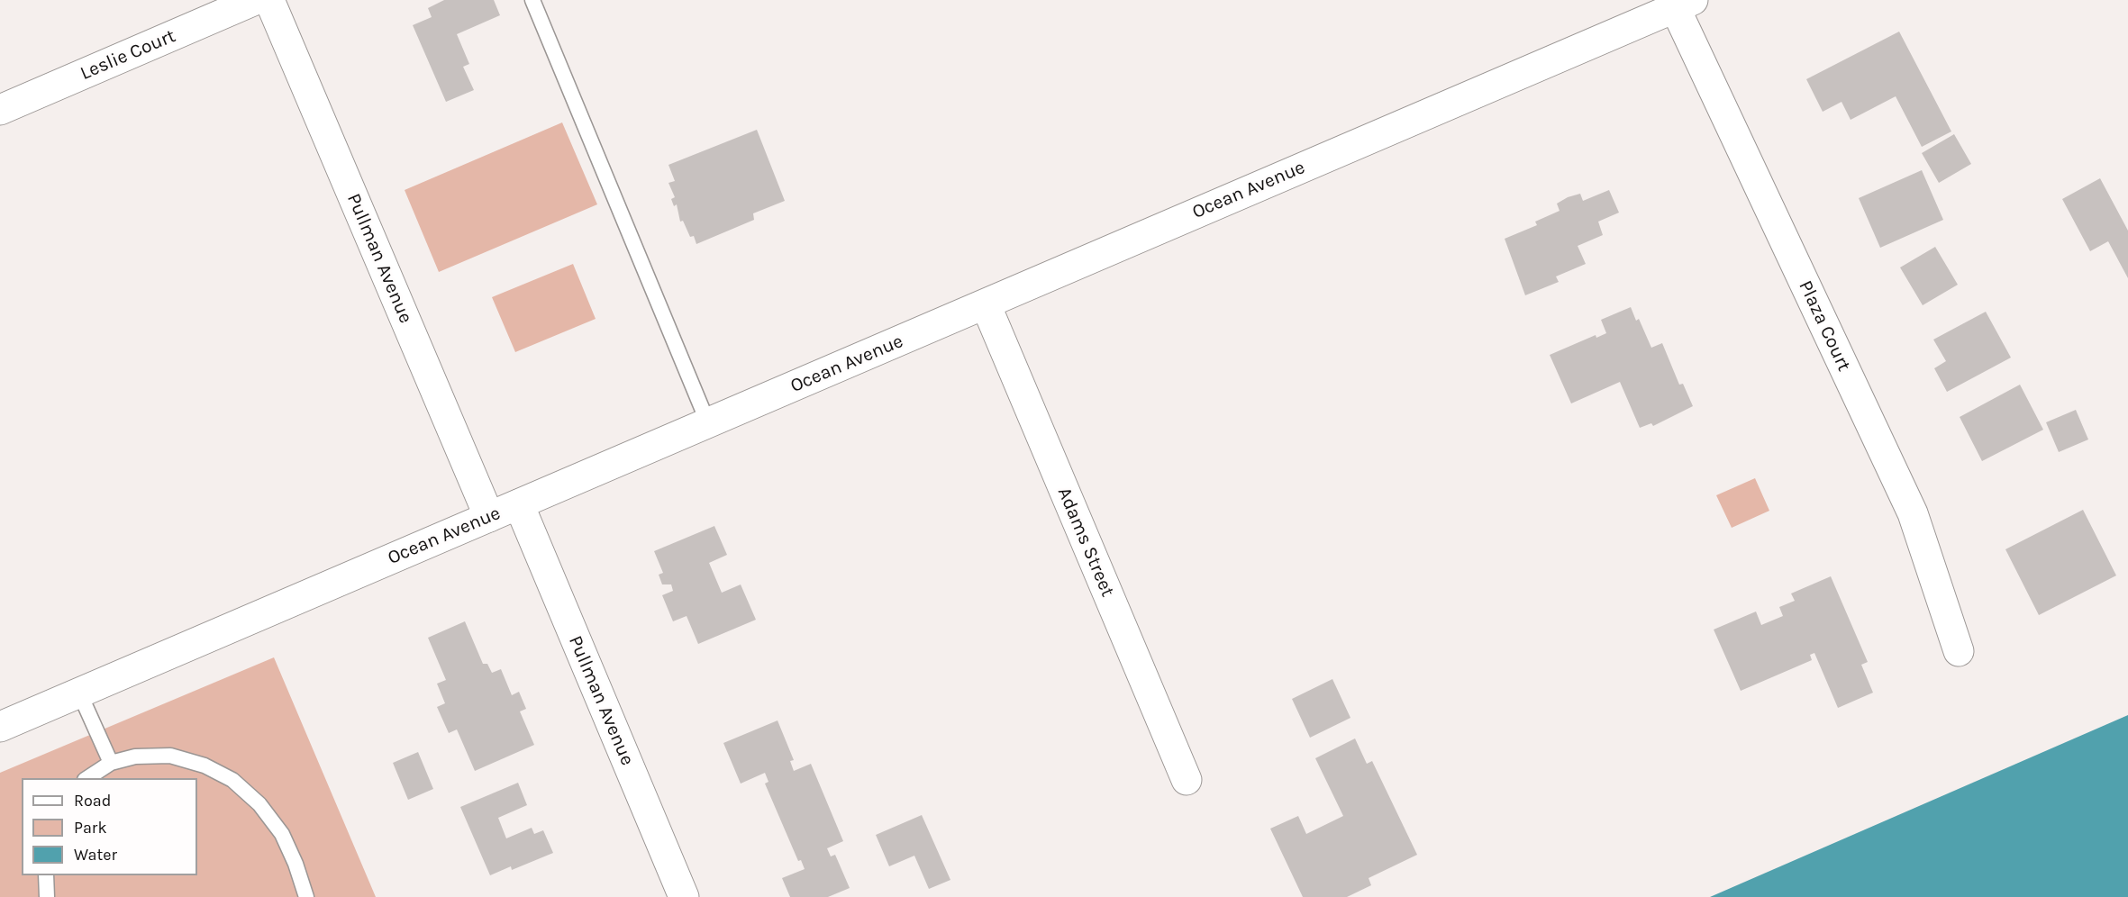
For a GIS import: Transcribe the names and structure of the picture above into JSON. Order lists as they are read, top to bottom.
{
  "streets": {
    "street": [
      "Leslie Court",
      "Ocean Avenue",
      "Pullman Avenue",
      "Plaza Court",
      "Adams Street"
    ]
  },
  "crossings": [
    ["Ocean Avenue", "Pullman Avenue"],
    ["Ocean Avenue", "Plaza Court"],
    ["Ocean Avenue", "Adams Street"]
  ],
  "legend": ["Road", "Park", "Water"]
}
